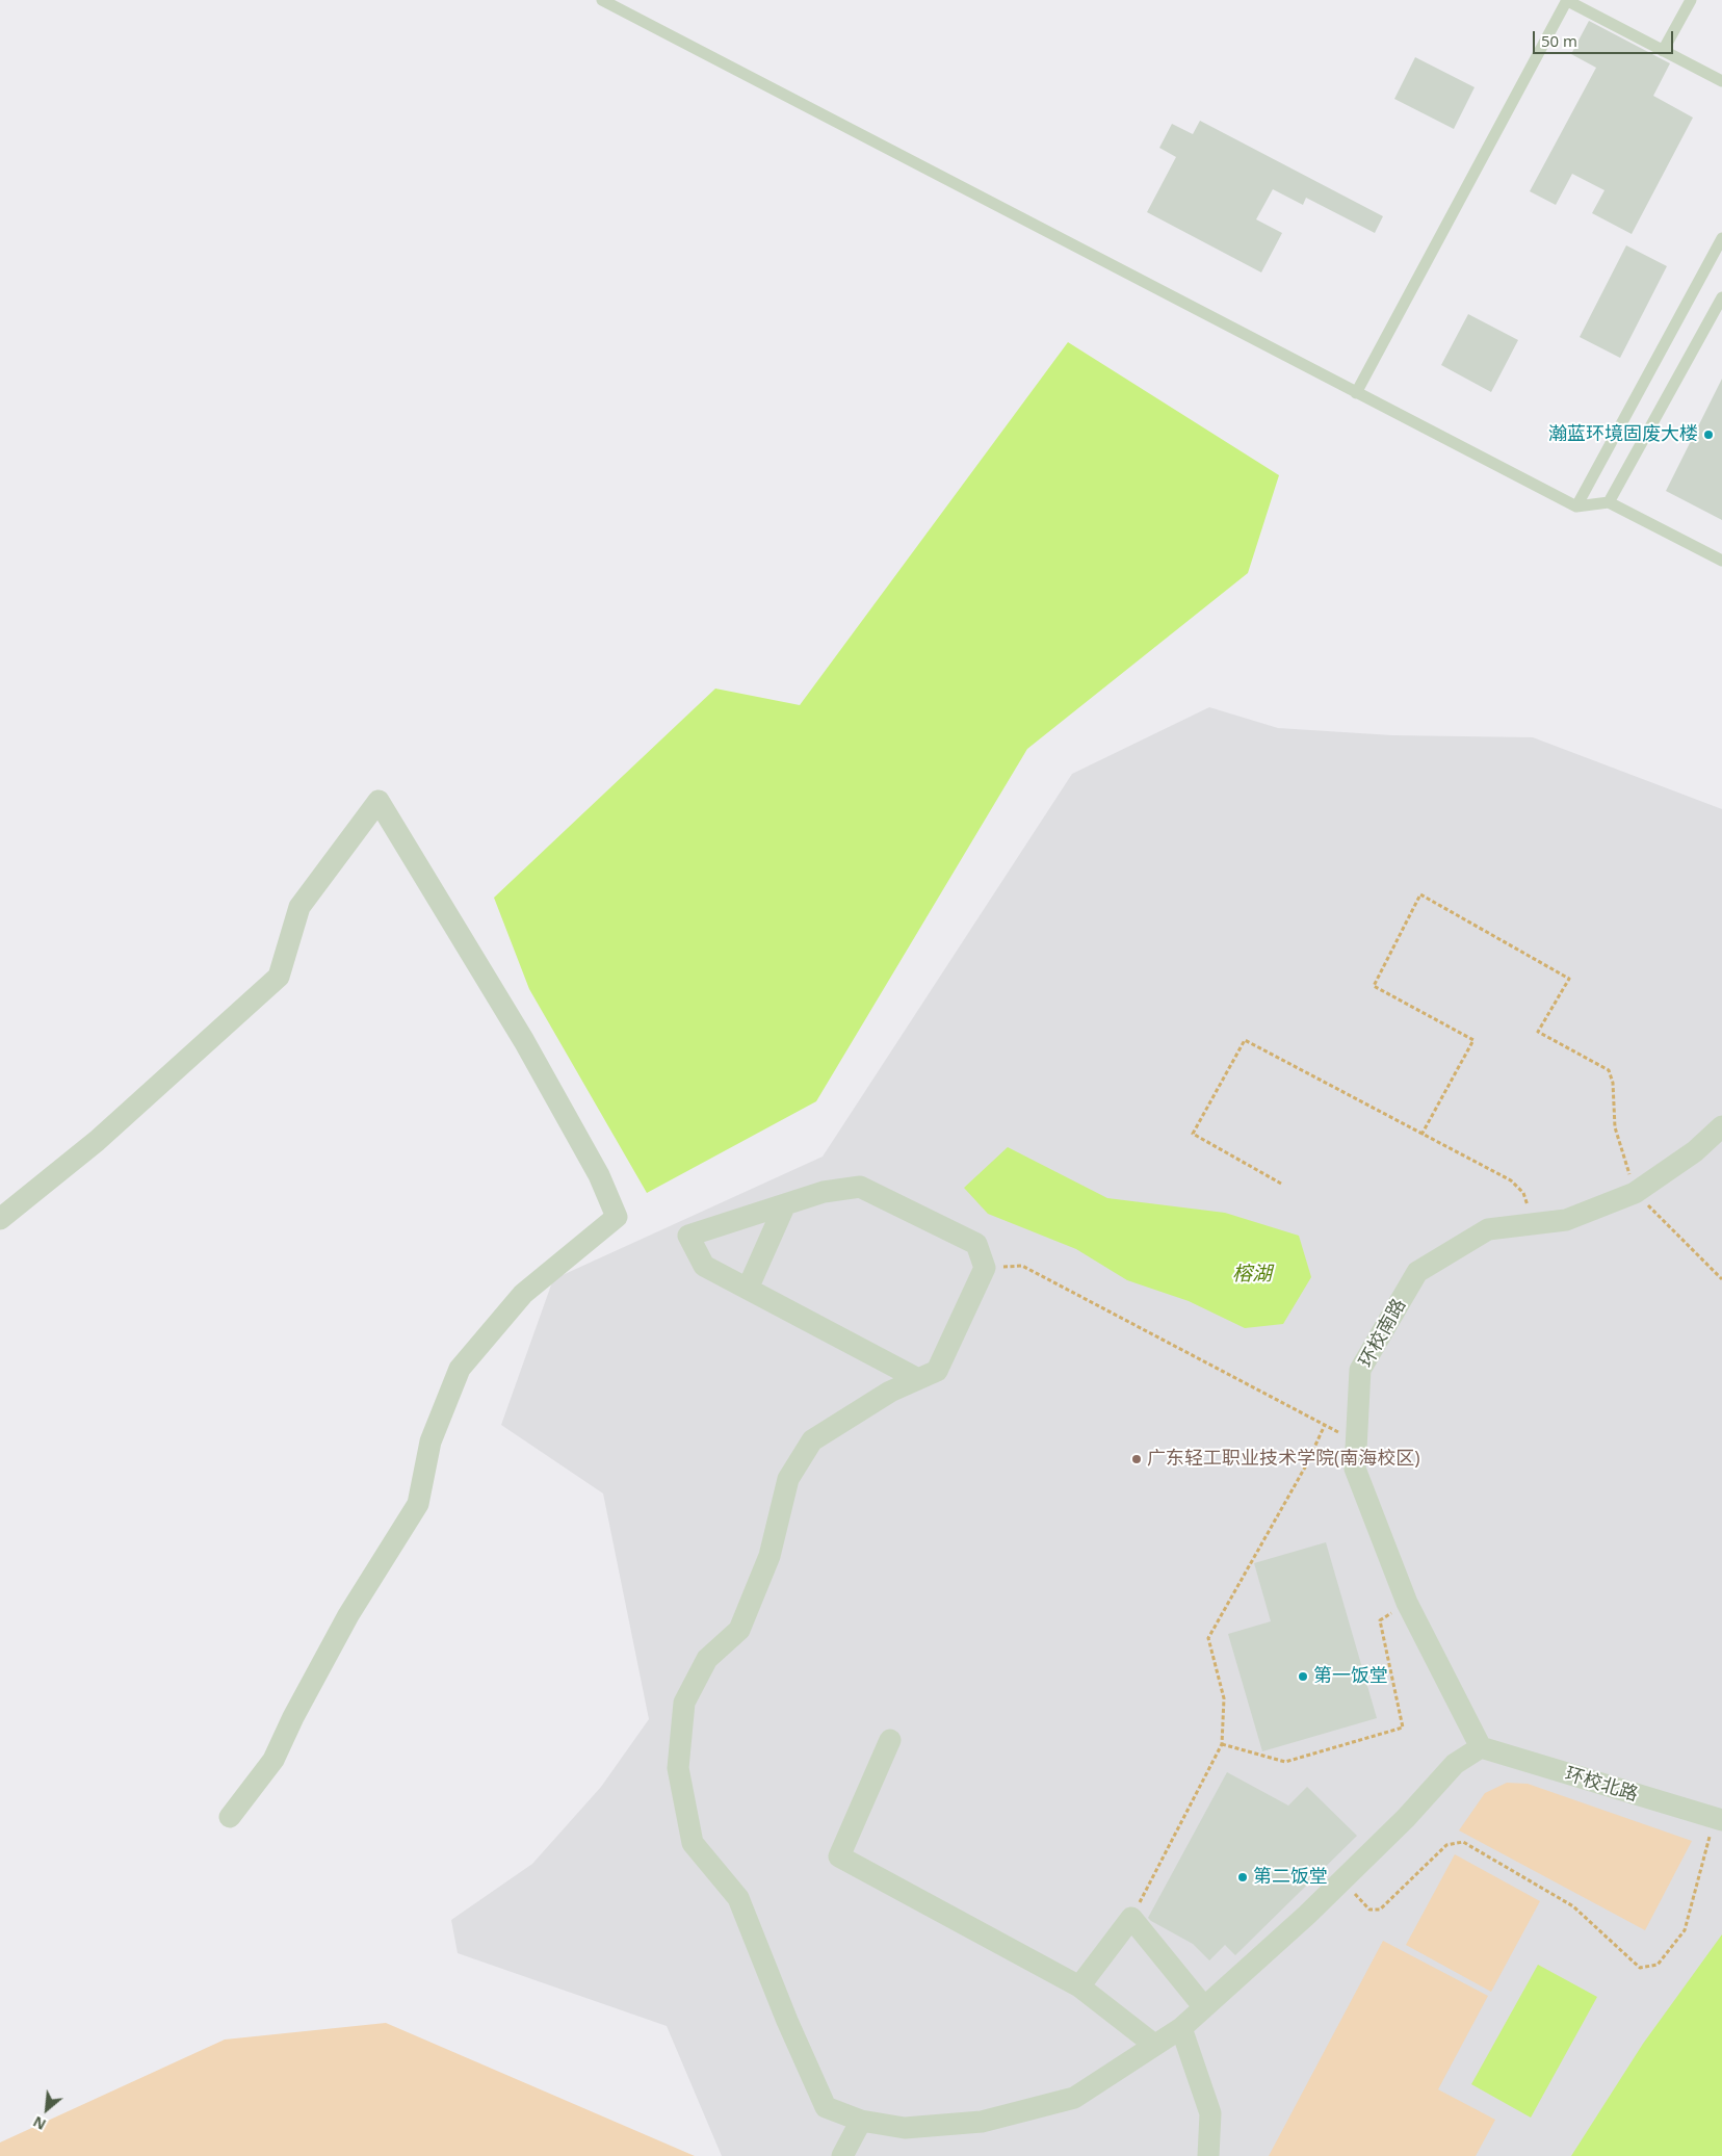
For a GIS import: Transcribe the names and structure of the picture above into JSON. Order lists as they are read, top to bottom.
{
  "streets": {
    "street": ["环校南路", "环校北路"]
  },
  "crossings": [
    ["环校南路", "环校北路"]
  ],
  "water": ["榕湖"],
  "places": [
    "瀚蓝环境固废大楼",
    "广东轻工职业技术学院(南海校区)",
    "第一饭堂",
    "第二饭堂"
  ],
  "scale_bar": "50 m",
  "north": "bottom left"
}
